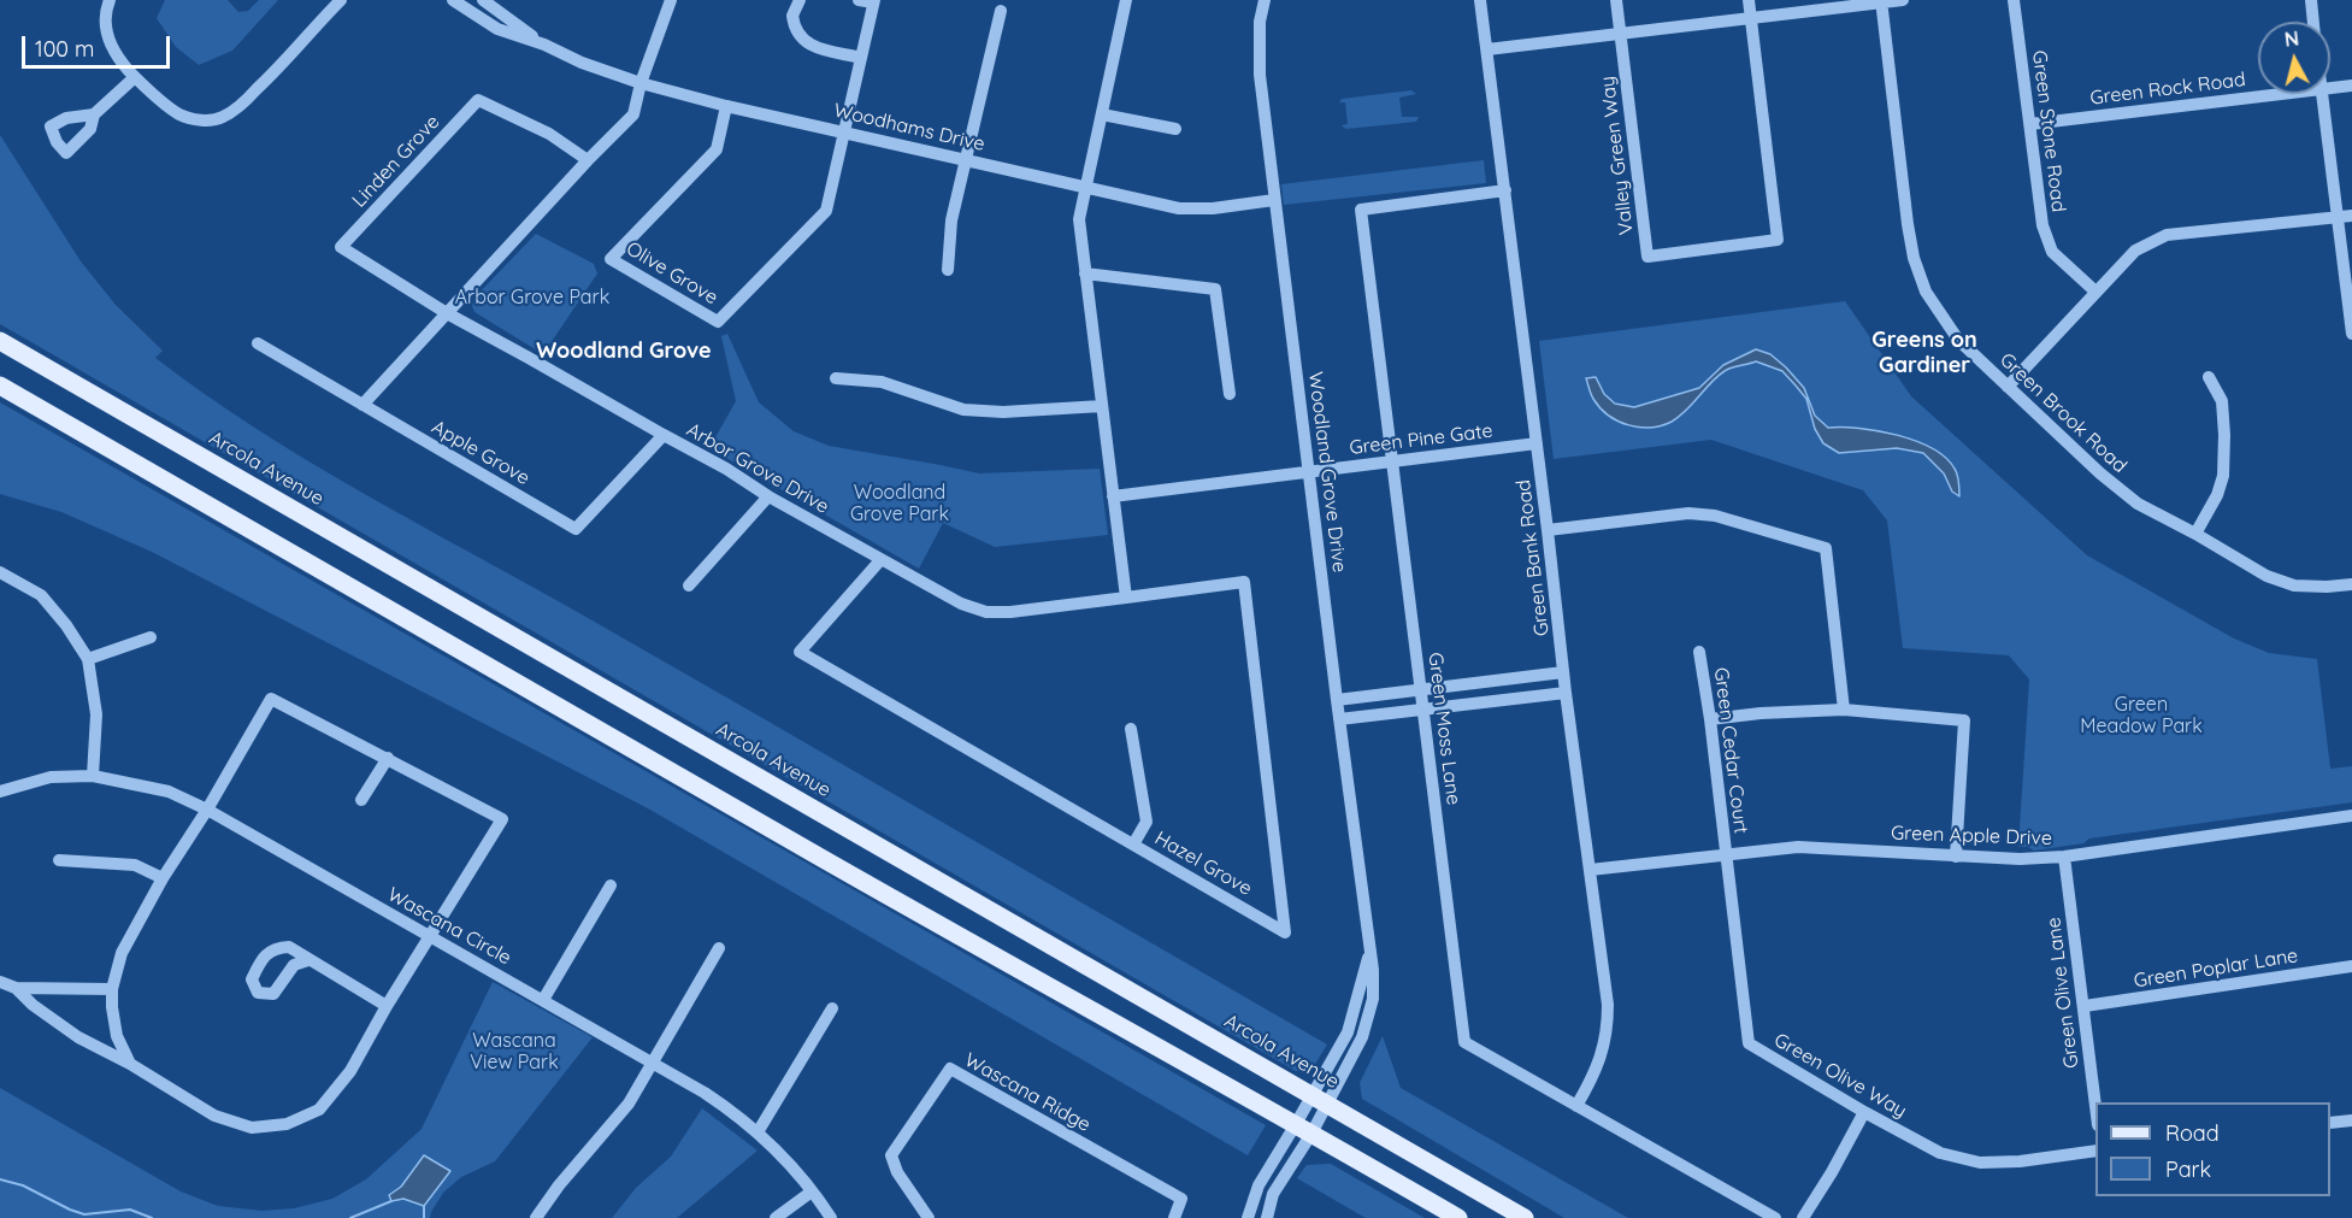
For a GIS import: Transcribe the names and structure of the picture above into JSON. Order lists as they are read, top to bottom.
{
  "streets": {
    "main road": ["Arcola Avenue"],
    "street": [
      "Green Rock Road",
      "Woodhams Drive",
      "Green Stone Road",
      "Valley Green Way",
      "Linden Grove",
      "Olive Grove",
      "Green Brook Road",
      "Green Pine Gate",
      "Apple Grove",
      "Arbor Grove Drive",
      "Woodland Grove Drive",
      "Green Bank Road",
      "Green Moss Lane",
      "Green Cedar Court",
      "Green Apple Drive",
      "Hazel Grove",
      "Wascana Circle",
      "Green Poplar Lane",
      "Green Olive Lane",
      "Green Olive Way",
      "Wascana Ridge"
    ]
  },
  "crossings": [
    ["Green Rock Road", "Green Stone Road"],
    ["Woodhams Drive", "Olive Grove"],
    ["Woodhams Drive", "Woodland Grove Drive"],
    ["Linden Grove", "Arbor Grove Drive"],
    ["Green Pine Gate", "Woodland Grove Drive"],
    ["Green Pine Gate", "Green Bank Road"],
    ["Green Pine Gate", "Green Moss Lane"],
    ["Apple Grove", "Arbor Grove Drive"],
    ["Arcola Avenue", "Woodland Grove Drive"],
    ["Arbor Grove Drive", "Hazel Grove"],
    ["Green Bank Road", "Green Moss Lane"],
    ["Green Bank Road", "Green Apple Drive"],
    ["Green Cedar Court", "Green Apple Drive"],
    ["Green Cedar Court", "Green Olive Way"],
    ["Green Apple Drive", "Green Olive Lane"],
    ["Green Apple Drive", "Green Olive Way"],
    ["Green Poplar Lane", "Green Olive Lane"]
  ],
  "districts": ["Greens on Gardiner", "Woodland Grove"],
  "parks": [
    "Arbor Grove Park",
    "Woodland Grove Park",
    "Green Meadow Park",
    "Wascana View Park"
  ],
  "legend": ["Road", "Park"],
  "scale_bar": "100 m",
  "north": "top"
}
